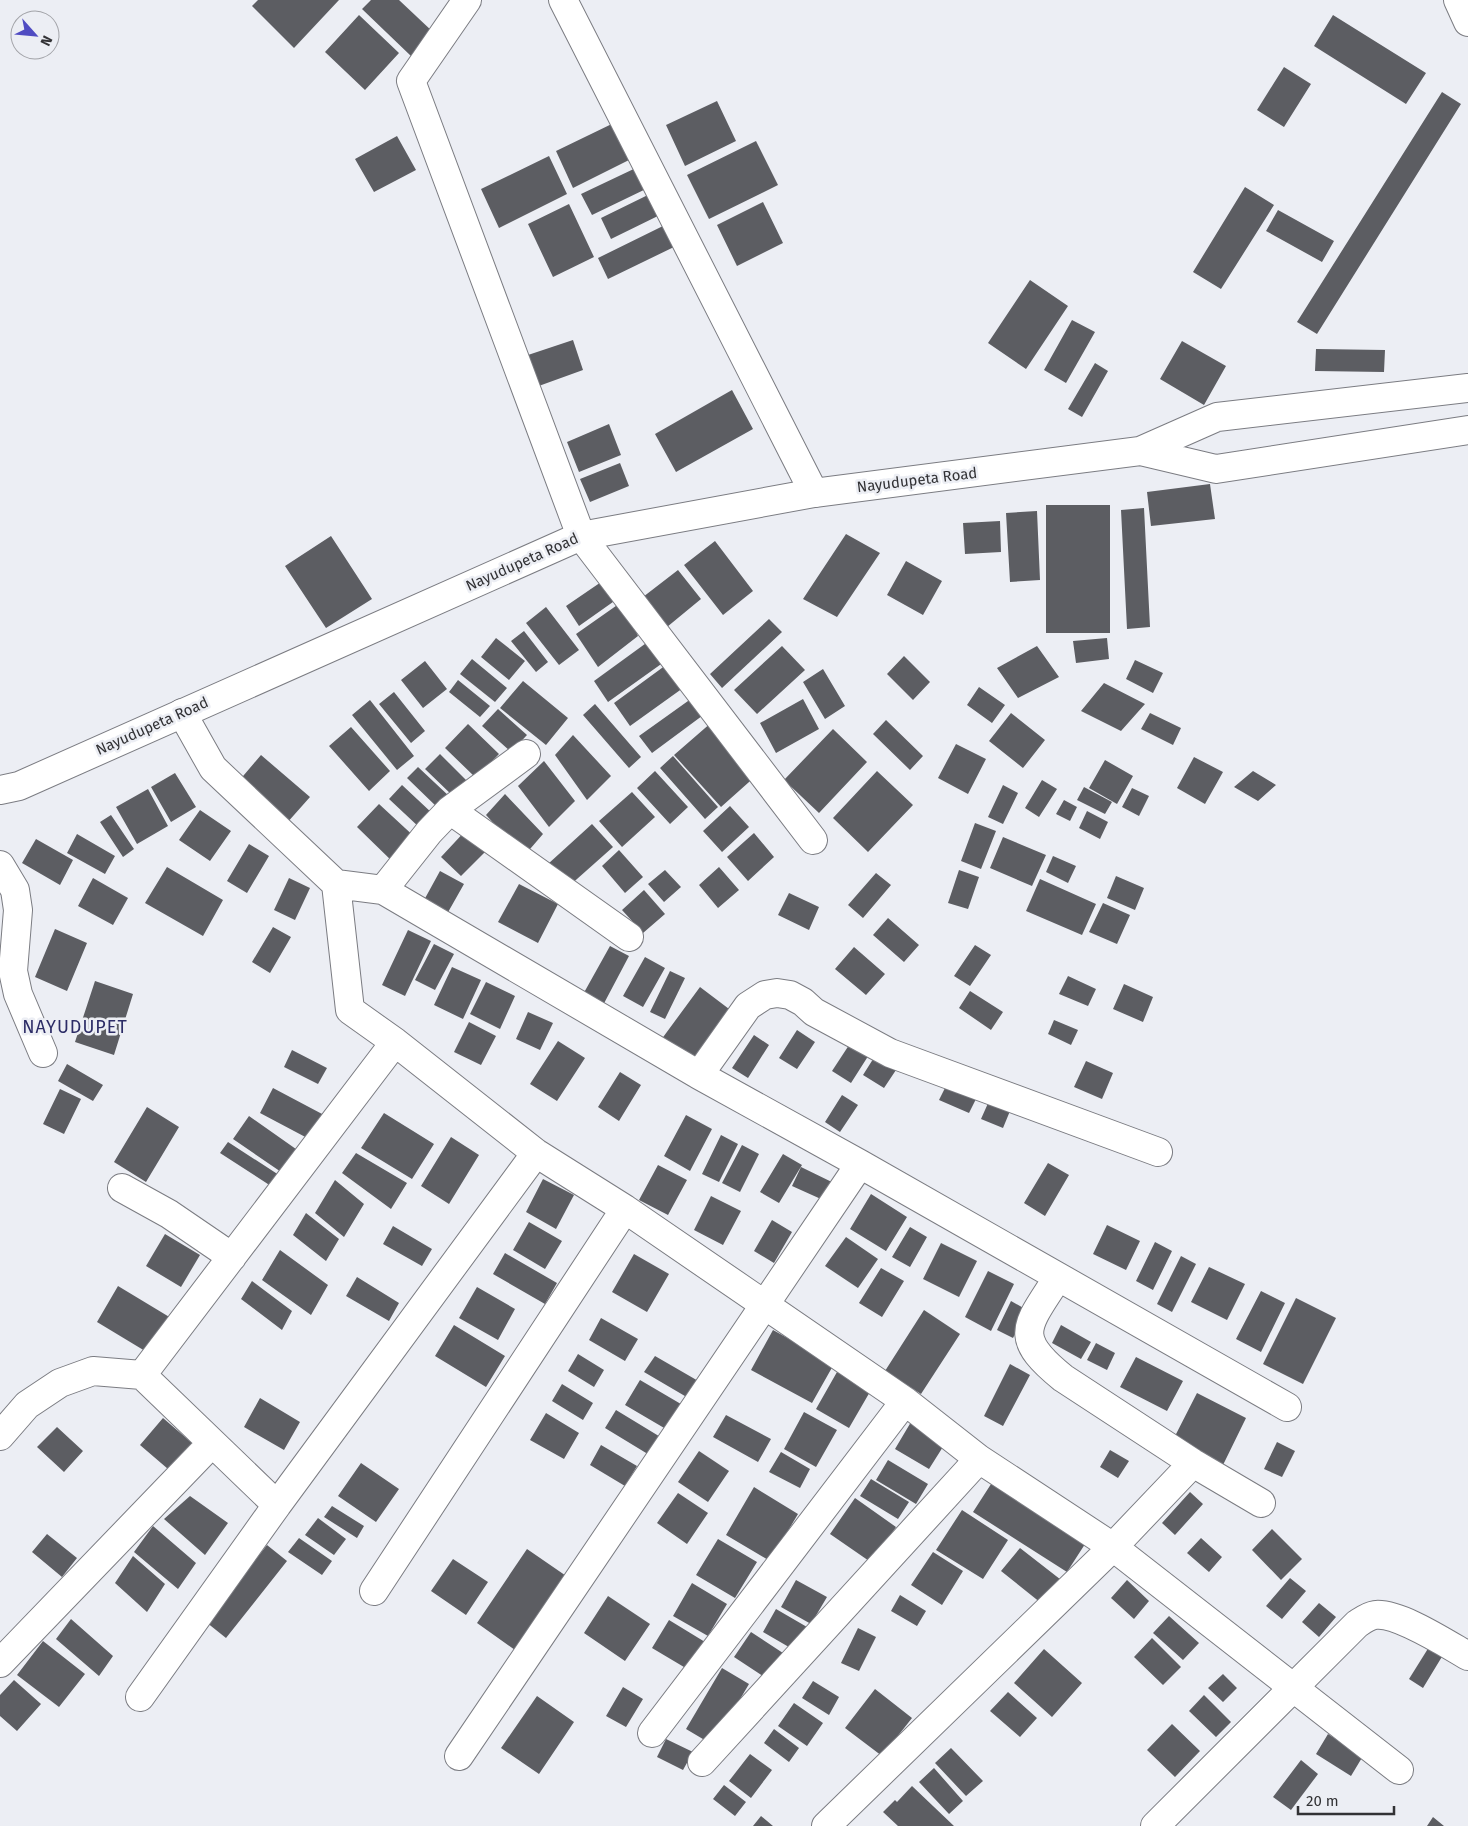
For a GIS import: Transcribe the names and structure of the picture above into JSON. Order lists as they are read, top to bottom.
{
  "streets": {
    "main road": ["Nayudupeta Road"]
  },
  "districts": ["NAYUDUPET"],
  "scale_bar": "20 m",
  "north": "bottom right"
}
